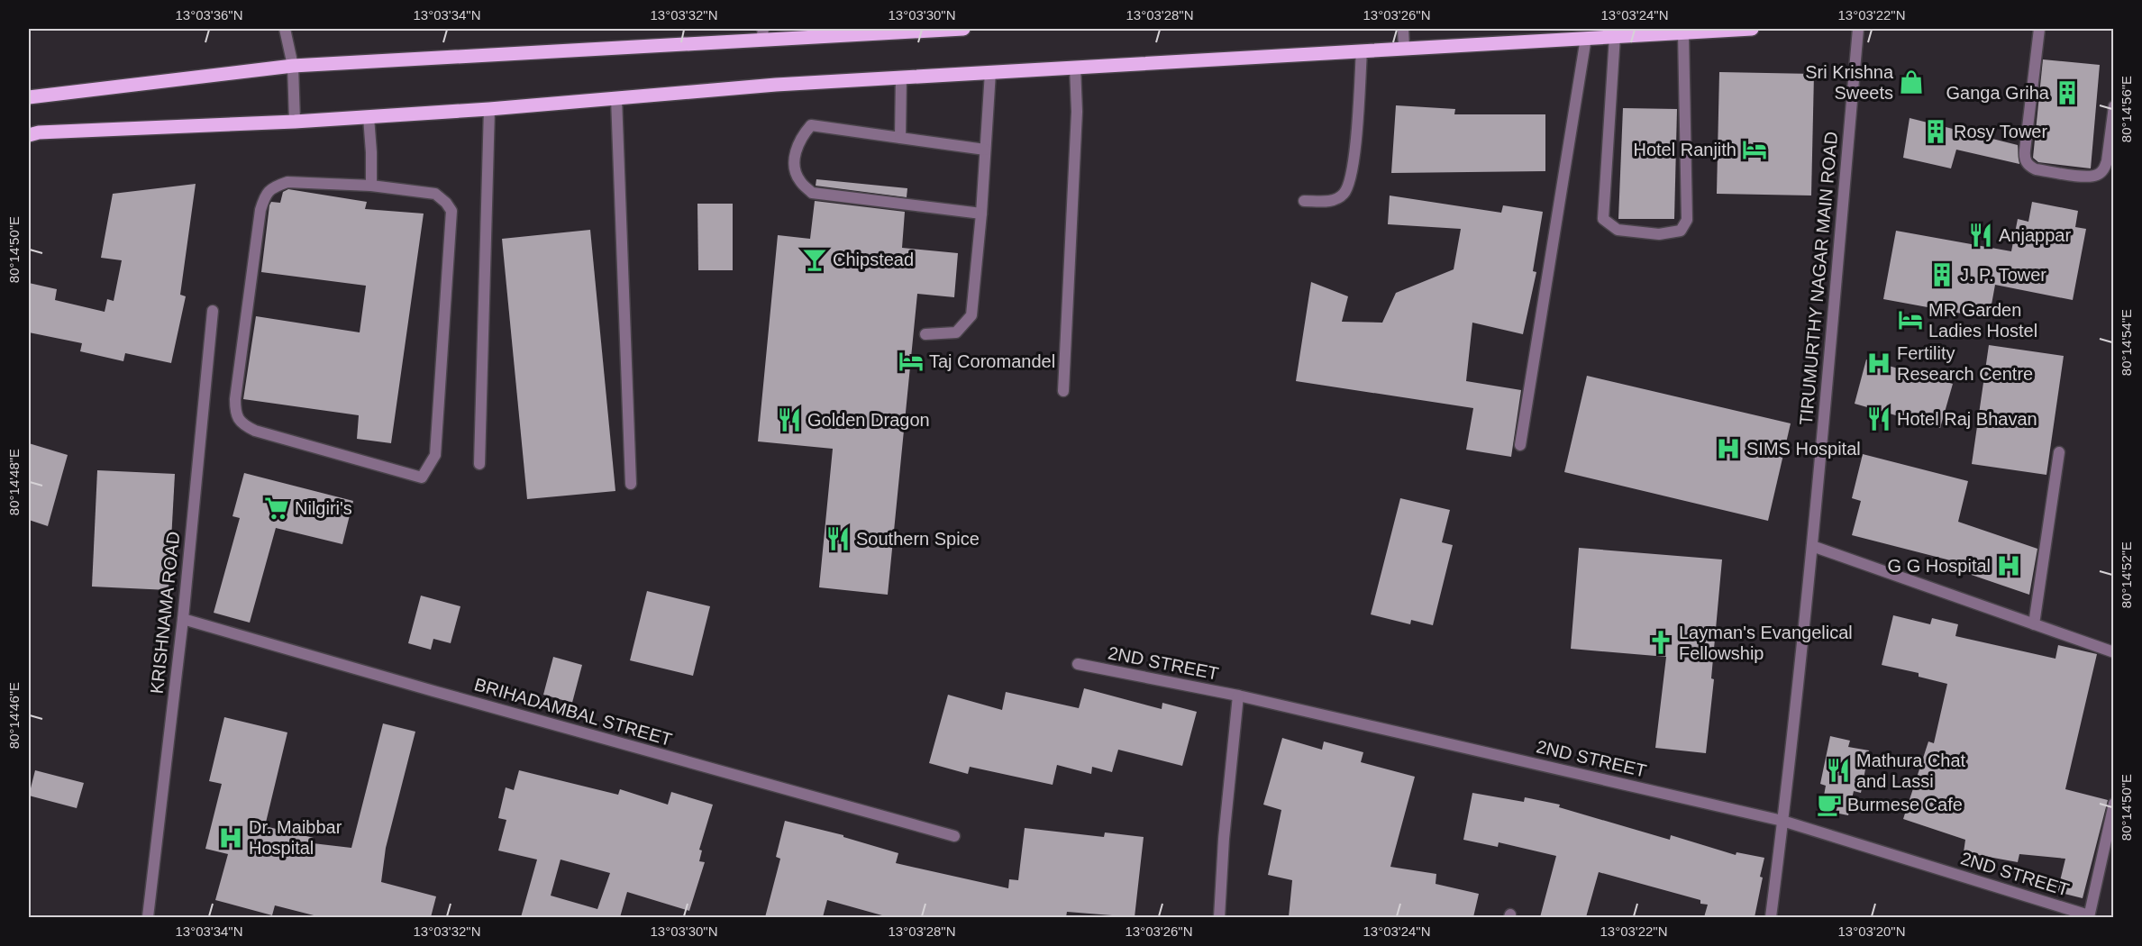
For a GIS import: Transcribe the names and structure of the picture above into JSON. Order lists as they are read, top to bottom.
{
  "streets": {
    "street": [
      "TIRUMURTHY NAGAR MAIN ROAD",
      "KRISHNAMA ROAD",
      "2ND STREET",
      "BRIHADAMBAL STREET"
    ]
  },
  "crossings": [
    ["TIRUMURTHY NAGAR MAIN ROAD", "2ND STREET"],
    ["KRISHNAMA ROAD", "BRIHADAMBAL STREET"]
  ],
  "places": {
    "shop": ["Sri Krishna Sweets"],
    "building": ["Ganga Griha", "Rosy Tower", "J. P. Tower"],
    "hotel": ["Hotel Ranjith", "MR Garden Ladies Hostel", "Taj Coromandel"],
    "restaurant": [
      "Anjappar",
      "Hotel Raj Bhavan",
      "Golden Dragon",
      "Southern Spice",
      "Mathura Chat and Lassi"
    ],
    "bar": ["Chipstead"],
    "hospital": [
      "Fertility Research Centre",
      "SIMS Hospital",
      "G G Hospital",
      "Dr. Maibbar Hospital"
    ],
    "supermarket": ["Nilgiri's"],
    "church": ["Layman's Evangelical Fellowship"],
    "cafe": ["Burmese Cafe"]
  },
  "coordinates": [
    "13°03'36\"N",
    "13°03'34\"N",
    "13°03'32\"N",
    "13°03'30\"N",
    "13°03'28\"N",
    "13°03'26\"N",
    "13°03'24\"N",
    "13°03'22\"N",
    "80°14'56\"E",
    "80°14'50\"E",
    "80°14'54\"E",
    "80°14'48\"E",
    "80°14'52\"E",
    "80°14'46\"E",
    "13°03'20\"N"
  ]
}
